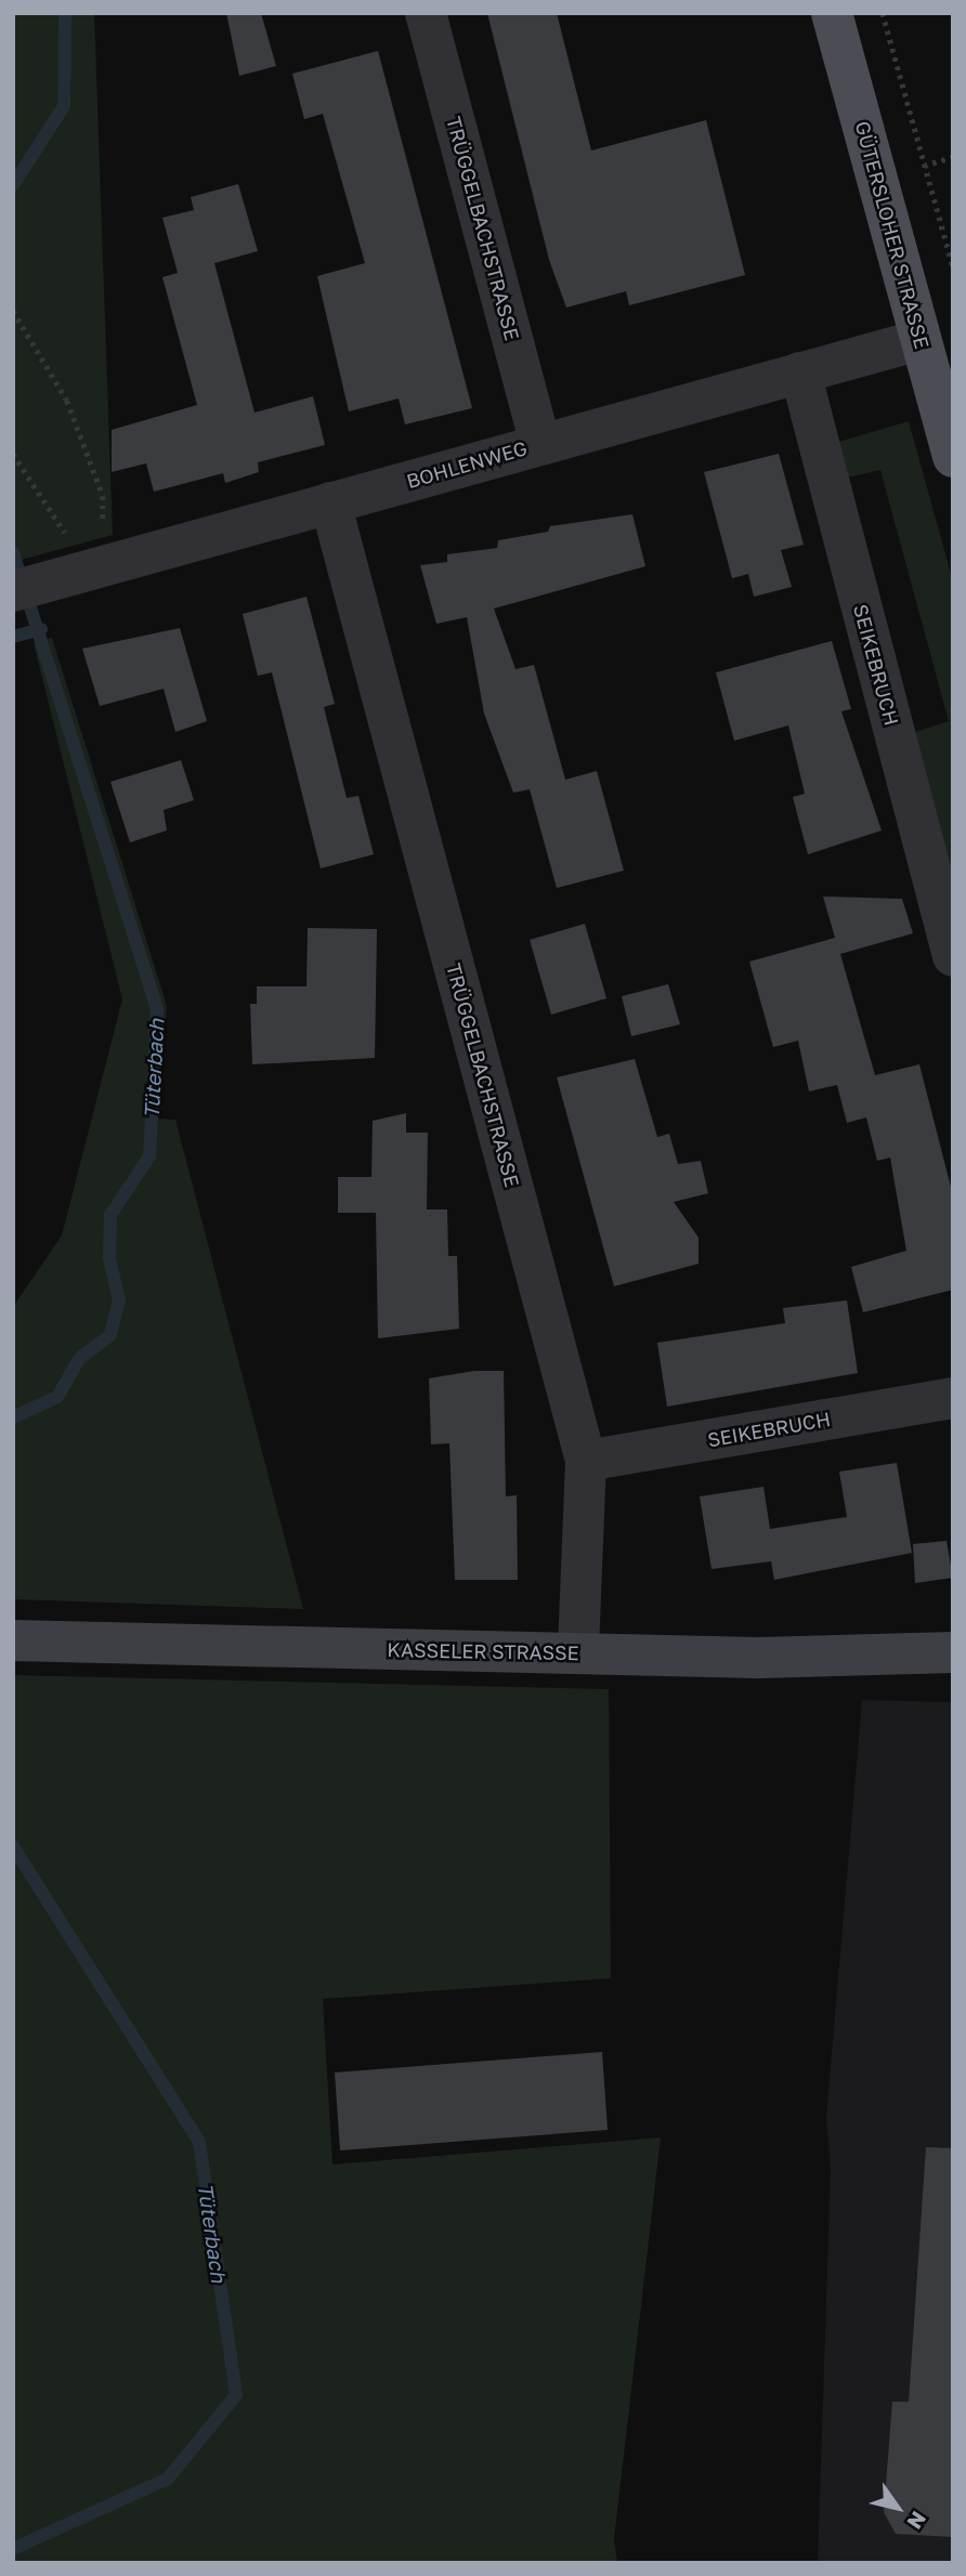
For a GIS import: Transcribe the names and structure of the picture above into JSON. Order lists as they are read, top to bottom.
{
  "streets": {
    "main road": ["GÜTERSLOHER STRASSE"],
    "street": [
      "TRÜGGELBACHSTRASSE",
      "BOHLENWEG",
      "SEIKEBRUCH",
      "KASSELER STRASSE"
    ]
  },
  "crossings": [
    ["TRÜGGELBACHSTRASSE", "BOHLENWEG"],
    ["TRÜGGELBACHSTRASSE", "SEIKEBRUCH"],
    ["TRÜGGELBACHSTRASSE", "KASSELER STRASSE"],
    ["GÜTERSLOHER STRASSE", "BOHLENWEG"],
    ["BOHLENWEG", "SEIKEBRUCH"]
  ],
  "water": ["Tüterbach"],
  "north": "bottom right"
}
